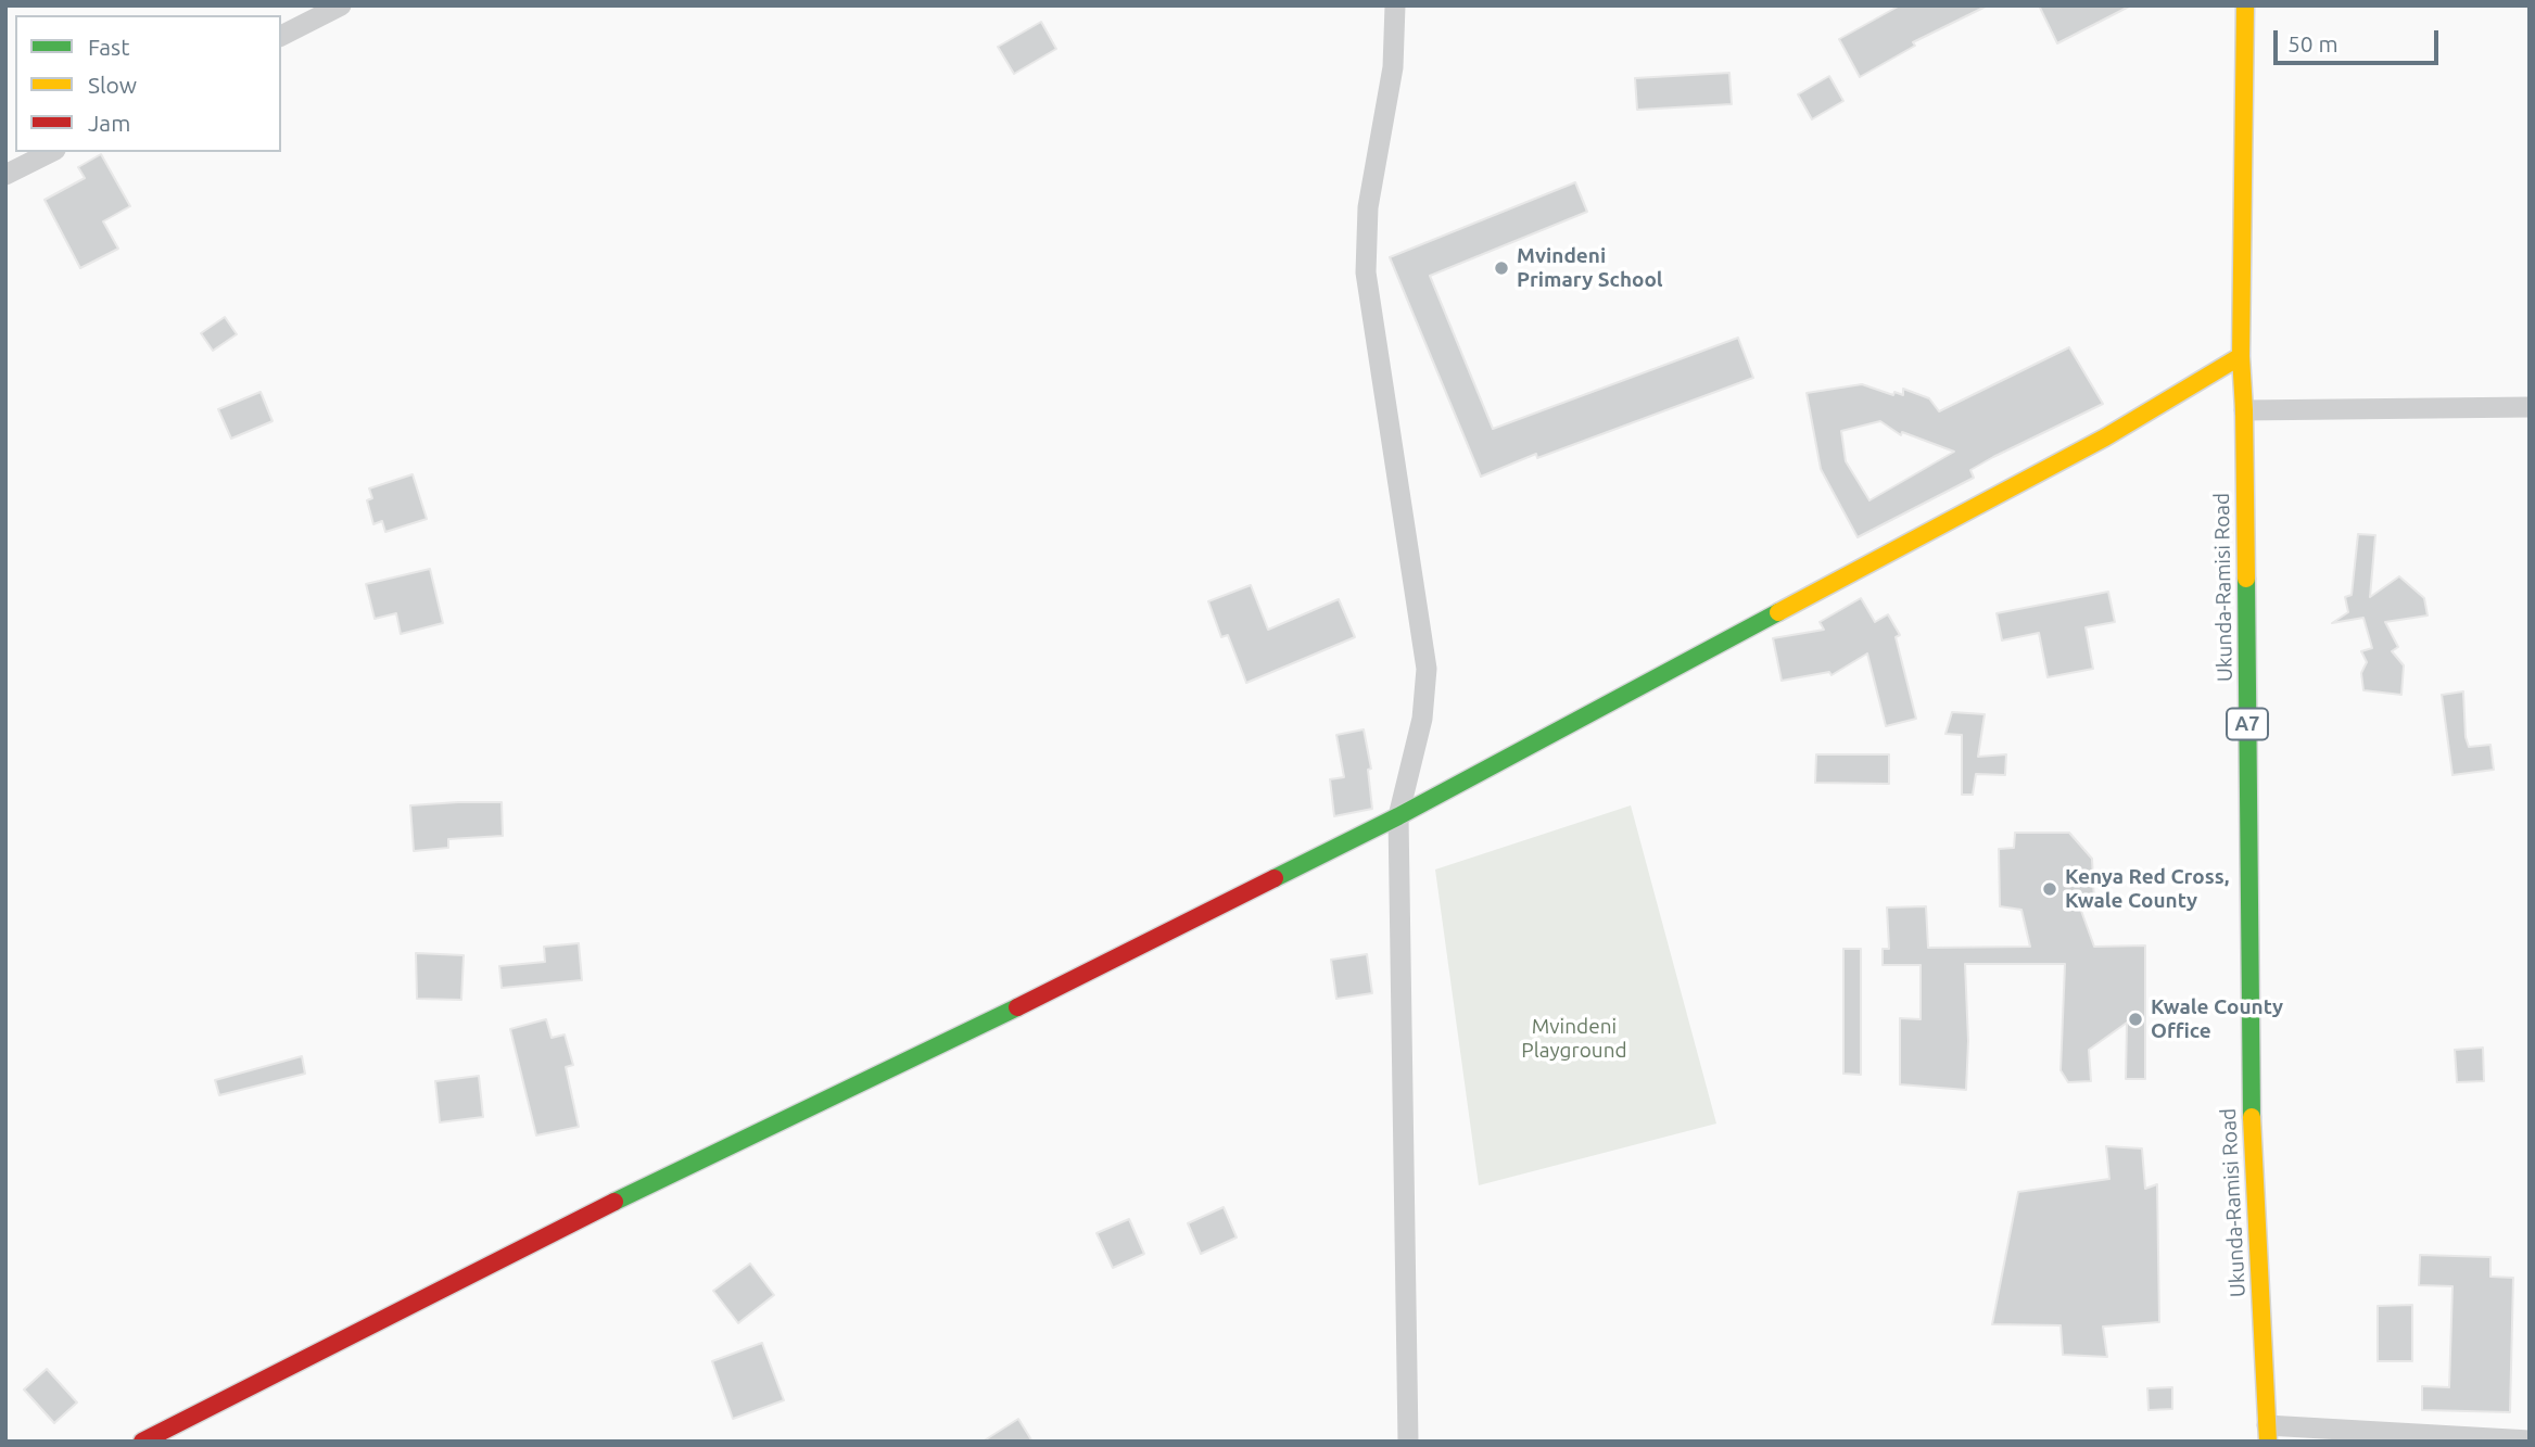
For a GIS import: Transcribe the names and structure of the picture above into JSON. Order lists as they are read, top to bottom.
{
  "streets": {
    "main road": ["Ukunda-Ramisi Road", "A7"]
  },
  "parks": ["Mvindeni Playground"],
  "places": ["Mvindeni Primary School", "Kenya Red Cross, Kwale County", "Kwale County Office"],
  "legend": ["Fast", "Slow", "Jam"],
  "scale_bar": "50 m"
}
